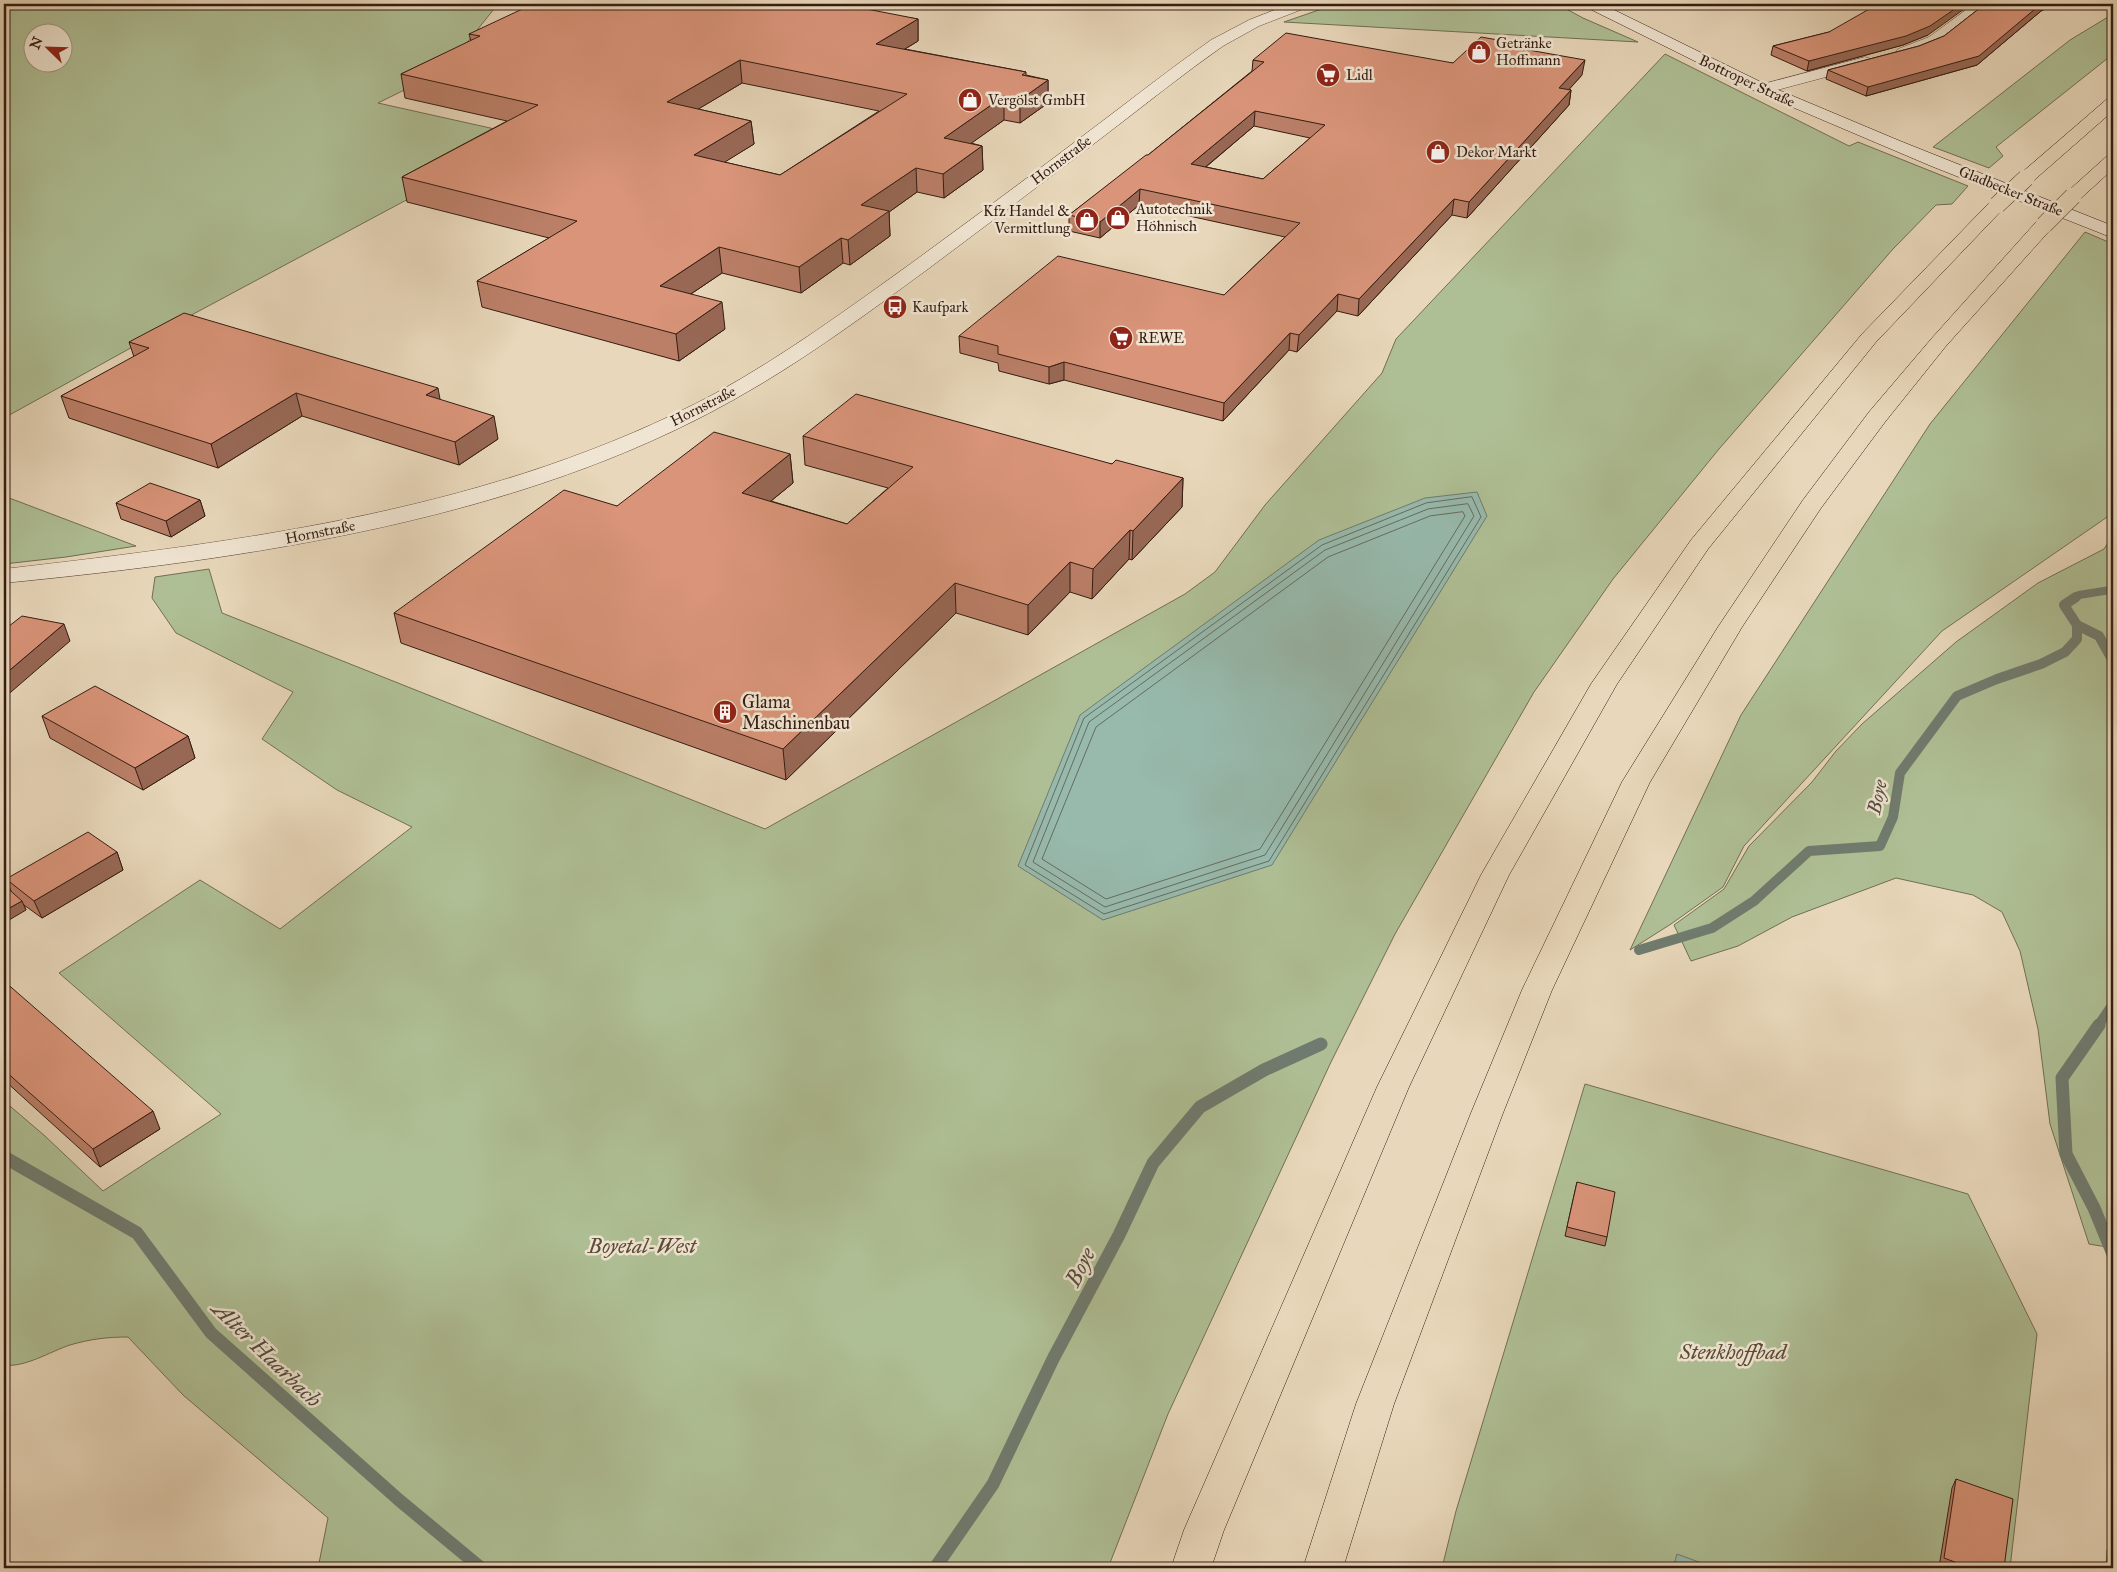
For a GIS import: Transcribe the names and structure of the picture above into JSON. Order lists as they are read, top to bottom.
{
  "streets": {
    "street": ["Bottroper Straße", "Hornstraße", "Gladbecker Straße"]
  },
  "crossings": [
    ["Bottroper Straße", "Gladbecker Straße"]
  ],
  "water": ["Boye", "Alter Haarbach"],
  "parks": ["Boyetal-West", "Stenkhoffbad"],
  "places": {
    "shop": [
      "Getränke Hoffmann",
      "Vergölst GmbH",
      "Dekor Markt",
      "Autotechnik Höhnisch",
      "Kfz Handel & Vermittlung"
    ],
    "supermarket": ["Lidl", "REWE"],
    "bus stop": ["Kaufpark"],
    "building": ["Glama Maschinenbau"]
  },
  "north": "top left"
}
